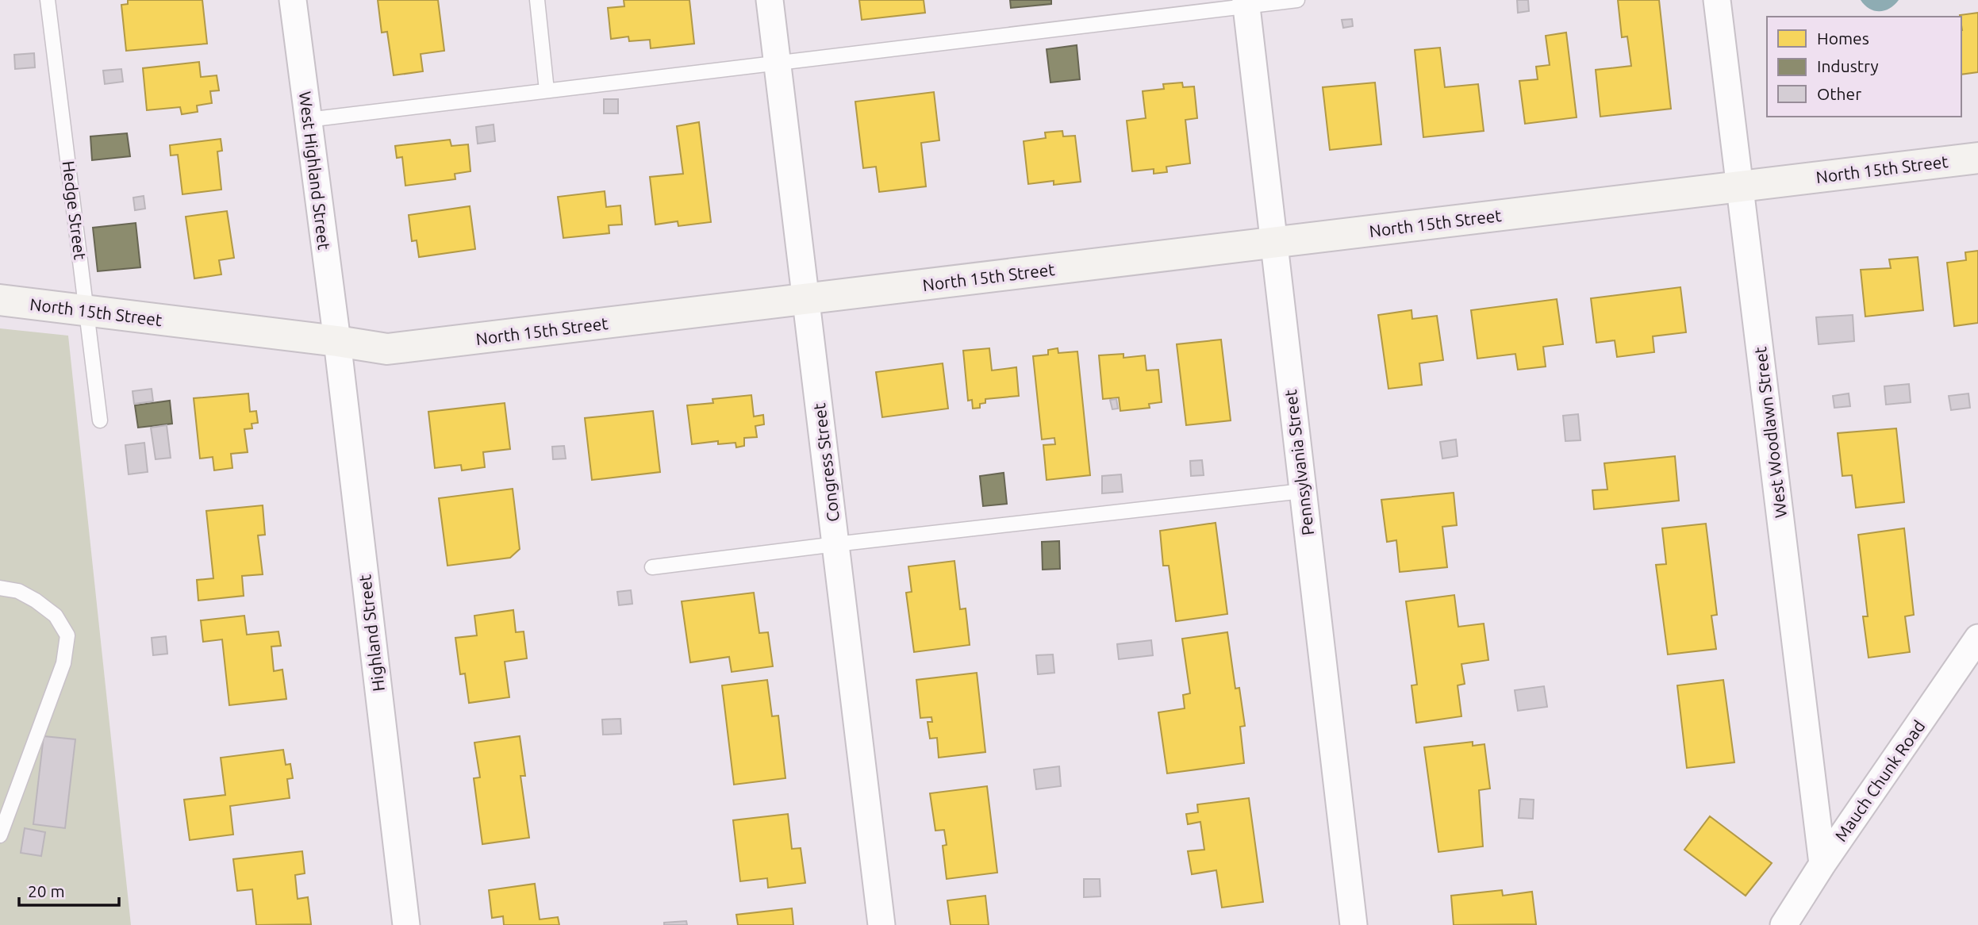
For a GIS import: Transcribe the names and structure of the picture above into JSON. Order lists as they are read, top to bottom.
{
  "streets": {
    "main road": ["North 15th Street"],
    "street": [
      "West Highland Street",
      "West Woodlawn Street",
      "Congress Street",
      "Pennsylvania Street",
      "Highland Street",
      "Mauch Chunk Road"
    ],
    "lane": ["Hedge Street"]
  },
  "crossings": [
    ["North 15th Street", "West Highland Street"],
    ["North 15th Street", "Hedge Street"],
    ["North 15th Street", "West Woodlawn Street"],
    ["North 15th Street", "Congress Street"],
    ["North 15th Street", "Pennsylvania Street"],
    ["North 15th Street", "Highland Street"],
    ["West Highland Street", "Highland Street"],
    ["West Woodlawn Street", "Mauch Chunk Road"]
  ],
  "legend": ["Homes", "Industry", "Other"],
  "scale_bar": "20 m"
}
